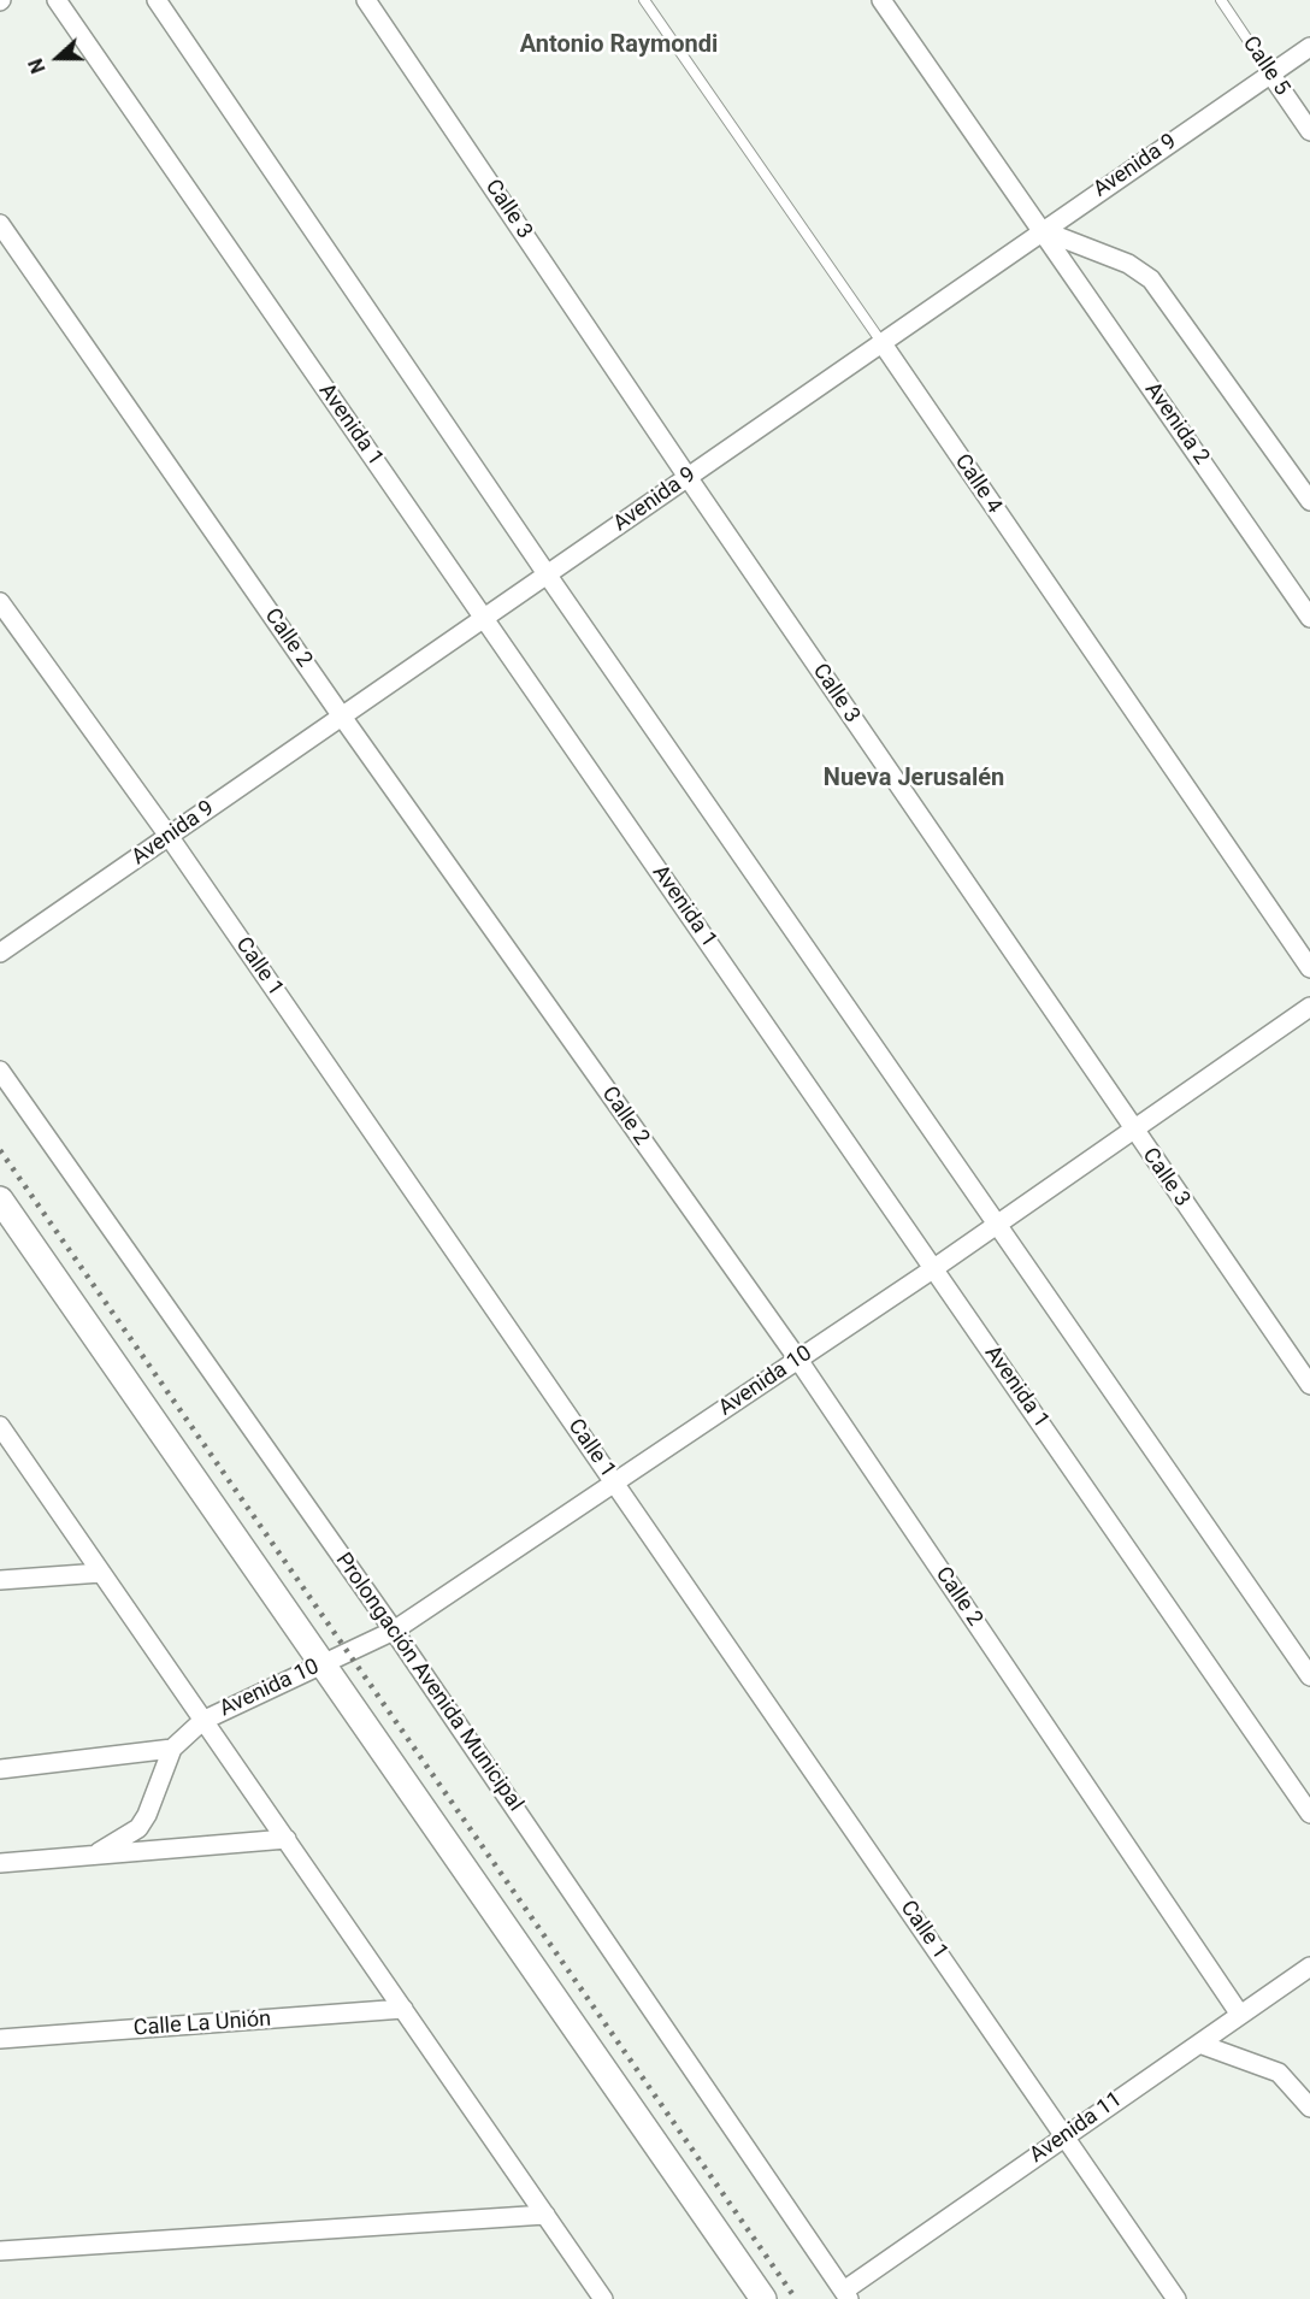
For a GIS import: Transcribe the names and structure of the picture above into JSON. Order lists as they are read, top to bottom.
{
  "streets": {
    "street": [
      "Calle 5",
      "Avenida 9",
      "Calle 3",
      "Avenida 2",
      "Avenida 1",
      "Calle 4",
      "Calle 2",
      "Calle 1",
      "Avenida 10",
      "Prolongación Avenida Municipal",
      "Calle La Unión",
      "Avenida 11"
    ]
  },
  "crossings": [
    ["Calle 5", "Avenida 9"],
    ["Avenida 9", "Calle 3"],
    ["Avenida 9", "Avenida 2"],
    ["Avenida 9", "Avenida 1"],
    ["Avenida 9", "Calle 4"],
    ["Avenida 9", "Calle 2"],
    ["Avenida 9", "Calle 1"],
    ["Calle 3", "Avenida 10"],
    ["Avenida 1", "Avenida 10"],
    ["Calle 2", "Avenida 10"],
    ["Calle 2", "Avenida 11"],
    ["Calle 1", "Avenida 10"],
    ["Calle 1", "Avenida 11"],
    ["Avenida 10", "Prolongación Avenida Municipal"],
    ["Prolongación Avenida Municipal", "Avenida 11"]
  ],
  "districts": ["Antonio Raymondi", "Nueva Jerusalén"],
  "north": "left"
}
